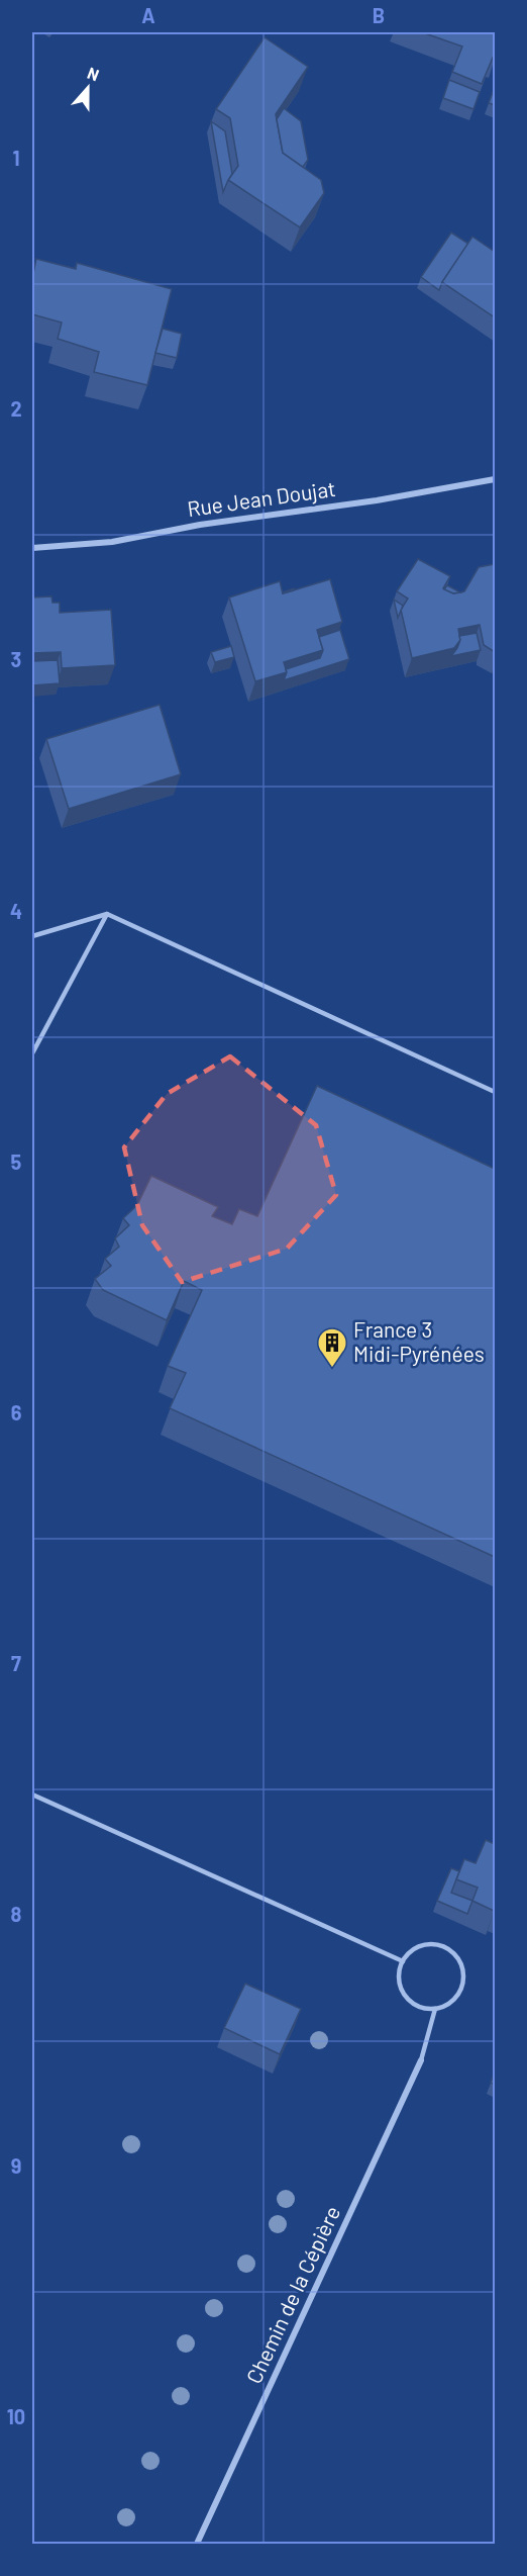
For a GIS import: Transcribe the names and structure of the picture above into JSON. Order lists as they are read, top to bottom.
{
  "streets": {
    "street": ["Rue Jean Doujat", "Chemin de la Cépière"]
  },
  "places": {
    "building": ["France 3 Midi-Pyrénées"]
  },
  "north": "top",
  "grid": {
    "columns": ["A", "B"],
    "rows": [
      "1",
      "2",
      "3",
      "4",
      "5",
      "6",
      "7",
      "8",
      "9",
      "10"
    ]
  }
}
